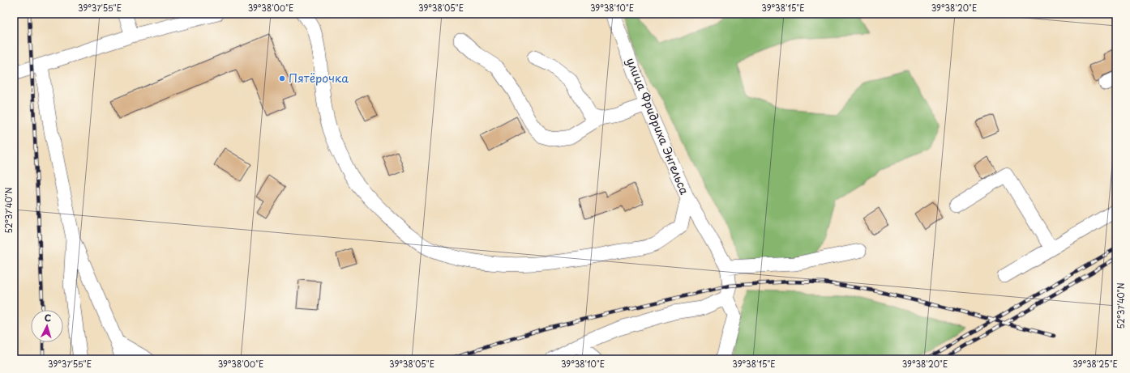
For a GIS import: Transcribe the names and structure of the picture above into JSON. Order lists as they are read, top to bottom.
{
  "streets": {
    "street": ["улица Фридриха Энгельса"]
  },
  "places": ["Пятёрочка"],
  "north": "top",
  "coordinates": [
    "39°37'55\"E",
    "39°38'00\"E",
    "39°38'05\"E",
    "39°38'10\"E",
    "39°38'15\"E",
    "39°38'20\"E",
    "52°37'40\"N",
    "39°38'25\"E"
  ]
}
